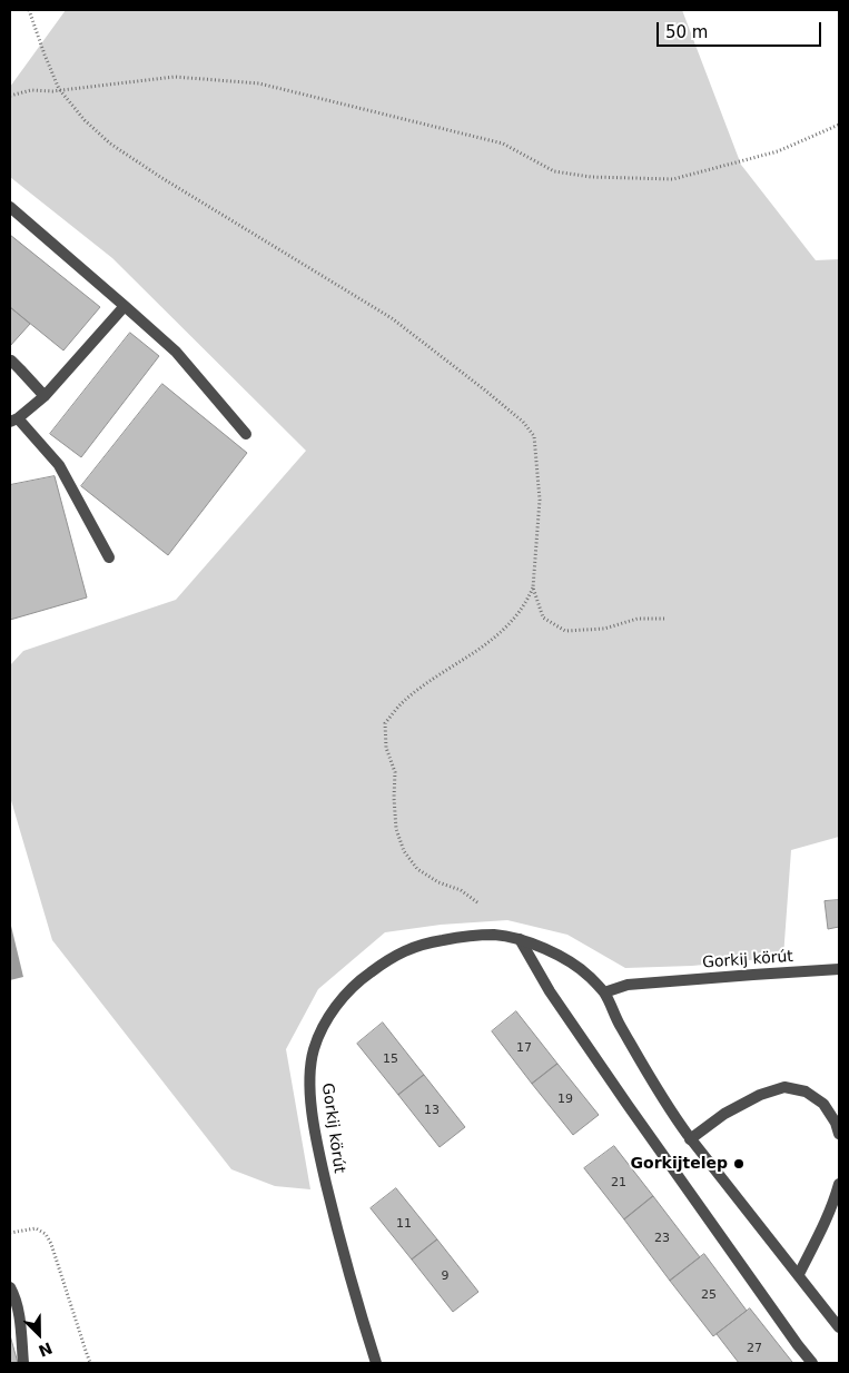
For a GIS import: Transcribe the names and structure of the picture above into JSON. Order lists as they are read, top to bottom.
{
  "streets": {
    "street": ["Gorkij körút"]
  },
  "places": ["Gorkijtelep"],
  "house_numbers": [
    "17",
    "15",
    "19",
    "13",
    "21",
    "11",
    "23",
    "9",
    "25",
    "27"
  ],
  "scale_bar": "50 m",
  "north": "bottom right"
}
